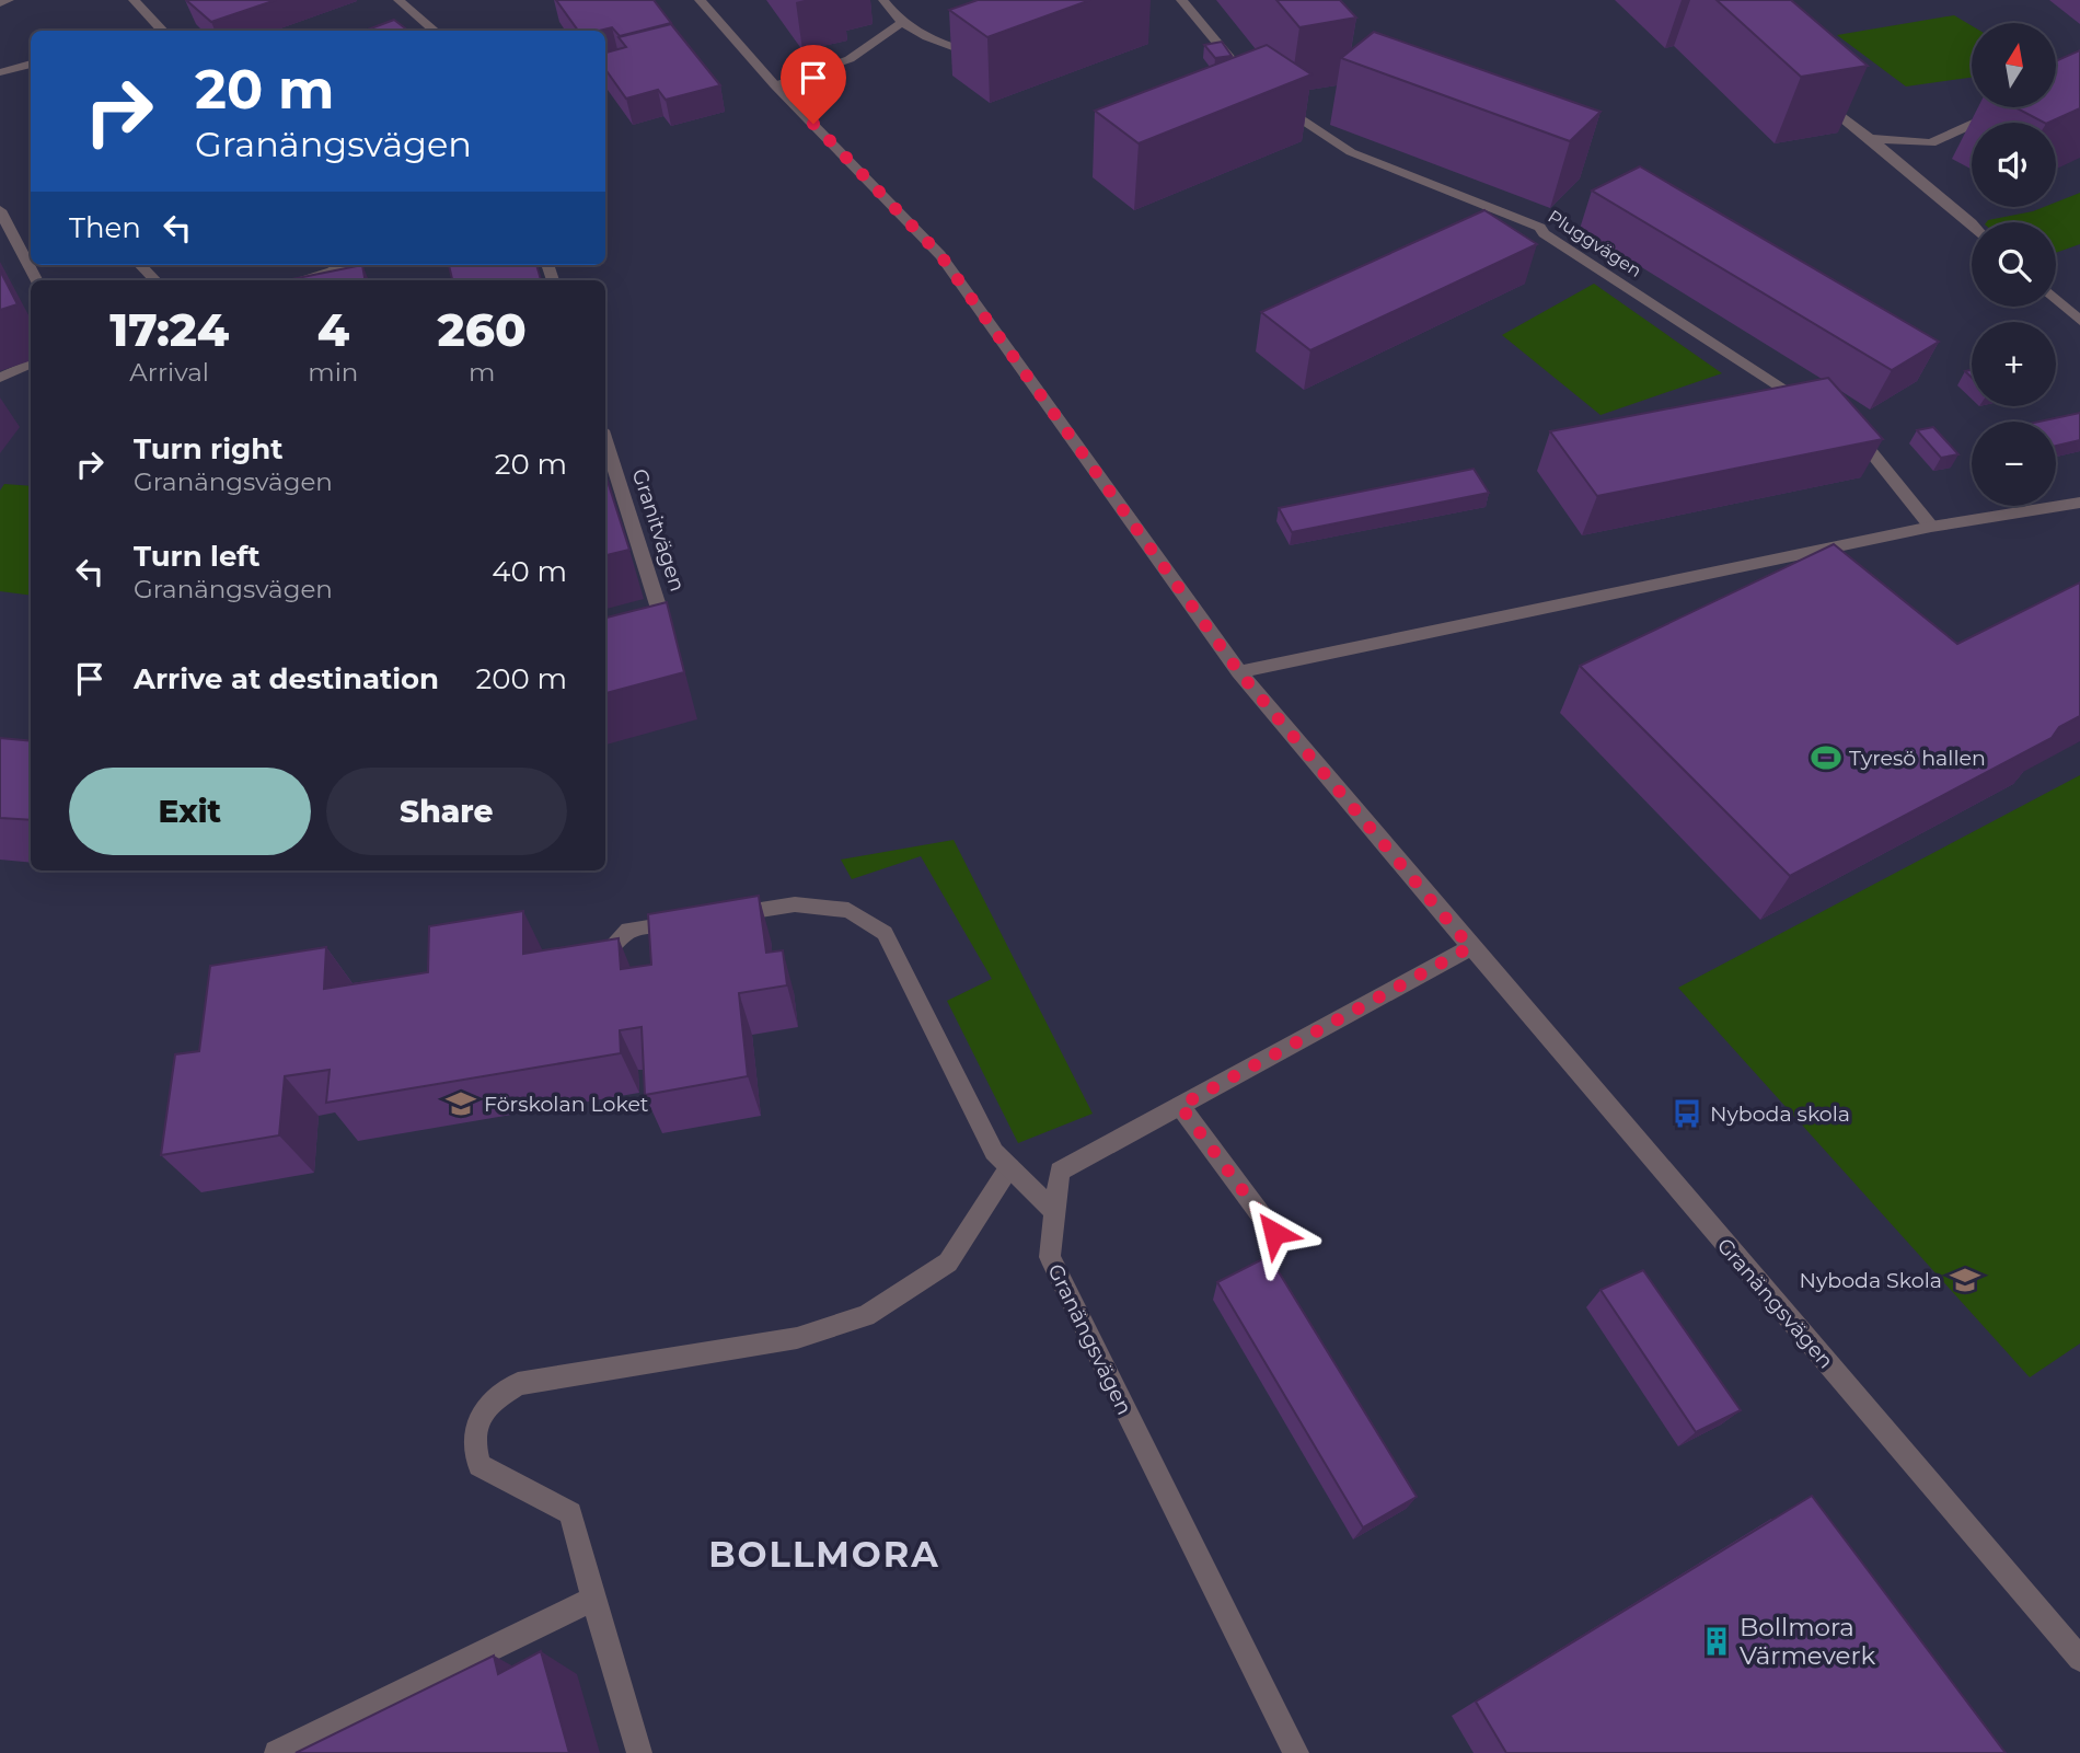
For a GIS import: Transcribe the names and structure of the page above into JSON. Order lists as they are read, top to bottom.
{
  "streets": {
    "street": ["Pluggvägen", "Granitvägen", "Granängsvägen"]
  },
  "districts": ["BOLLMORA"],
  "places": {
    "sports": ["Tyresö hallen"],
    "school or university": ["Förskolan Loket", "Nyboda Skola"],
    "bus stop": ["Nyboda skola"],
    "building": ["Bollmora Värmeverk"]
  },
  "north": "top",
  "page": {
    "map_buttons": ["+", "−"],
    "turn": ["20 m", "Granängsvägen"],
    "then": "Then",
    "eta": [
      "17:24",
      "Arrival",
      "4",
      "min",
      "260",
      "m"
    ],
    "list": [
      {
        "name": "Turn right",
        "note": "Granängsvägen",
        "value": "20 m"
      },
      {
        "name": "Turn left",
        "note": "Granängsvägen",
        "value": "40 m"
      },
      {
        "name": "Arrive at destination",
        "value": "200 m"
      }
    ],
    "buttons": ["Exit", "Share"]
  }
}
